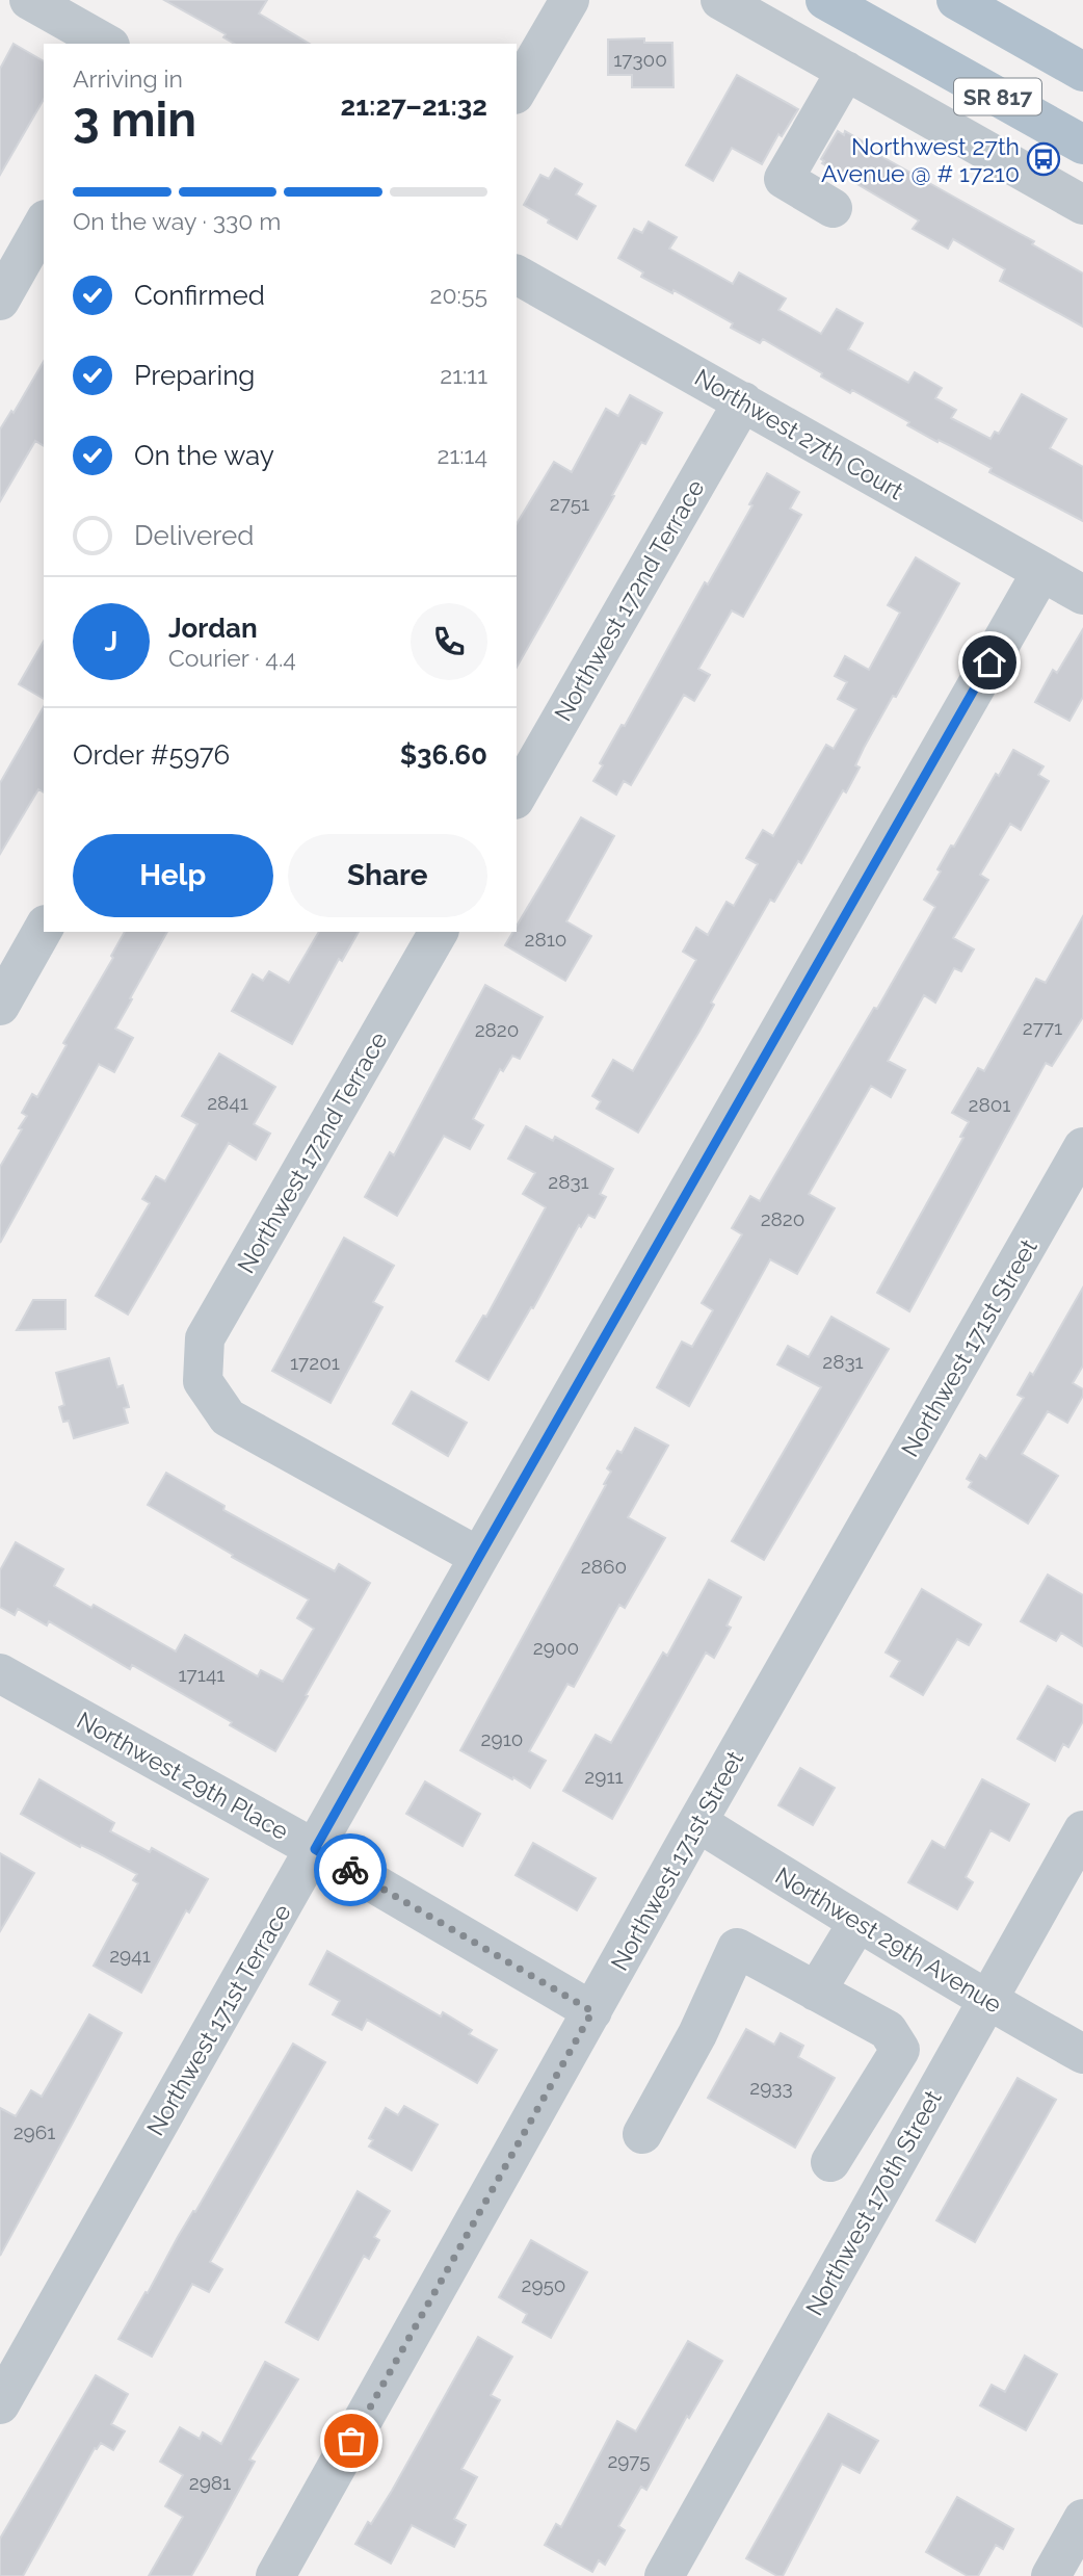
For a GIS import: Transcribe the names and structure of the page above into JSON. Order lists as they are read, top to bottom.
{
  "streets": {
    "main road": ["SR 817"],
    "street": [
      "Northwest 27th Court",
      "Northwest 172nd Terrace",
      "Northwest 171st Street",
      "Northwest 29th Place",
      "Northwest 29th Avenue",
      "Northwest 171st Terrace",
      "Northwest 170th Street"
    ]
  },
  "crossings": [
    ["Northwest 27th Court", "Northwest 172nd Terrace"],
    ["Northwest 27th Court", "Northwest 171st Terrace"],
    ["Northwest 172nd Terrace", "Northwest 171st Terrace"],
    ["Northwest 171st Street", "Northwest 29th Place"],
    ["Northwest 171st Street", "Northwest 29th Avenue"],
    ["Northwest 29th Place", "Northwest 171st Terrace"],
    ["Northwest 29th Avenue", "Northwest 170th Street"]
  ],
  "places": {
    "bus stop": ["Northwest 27th Avenue @ # 17210"]
  },
  "house_numbers": [
    "17300",
    "2751",
    "2810",
    "2771",
    "2820",
    "2841",
    "2801",
    "2831",
    "2820",
    "2831",
    "17201",
    "2860",
    "2900",
    "17141",
    "2910",
    "2911",
    "2941",
    "2933",
    "2961",
    "2950",
    "2975",
    "2981"
  ],
  "page": {
    "heading": ["3 min", "Arriving in", "21:27–21:32"],
    "panel": [
      "Jordan",
      "Courier · 4.4",
      "Order #5976",
      "$36.60"
    ],
    "bar": "On the way · 330 m",
    "list": [
      ["Confirmed", "20:55"],
      ["Preparing", "21:11"],
      ["On the way", "21:14"],
      "Delivered"
    ],
    "round": "J",
    "buttons": ["Help", "Share"]
  }
}
